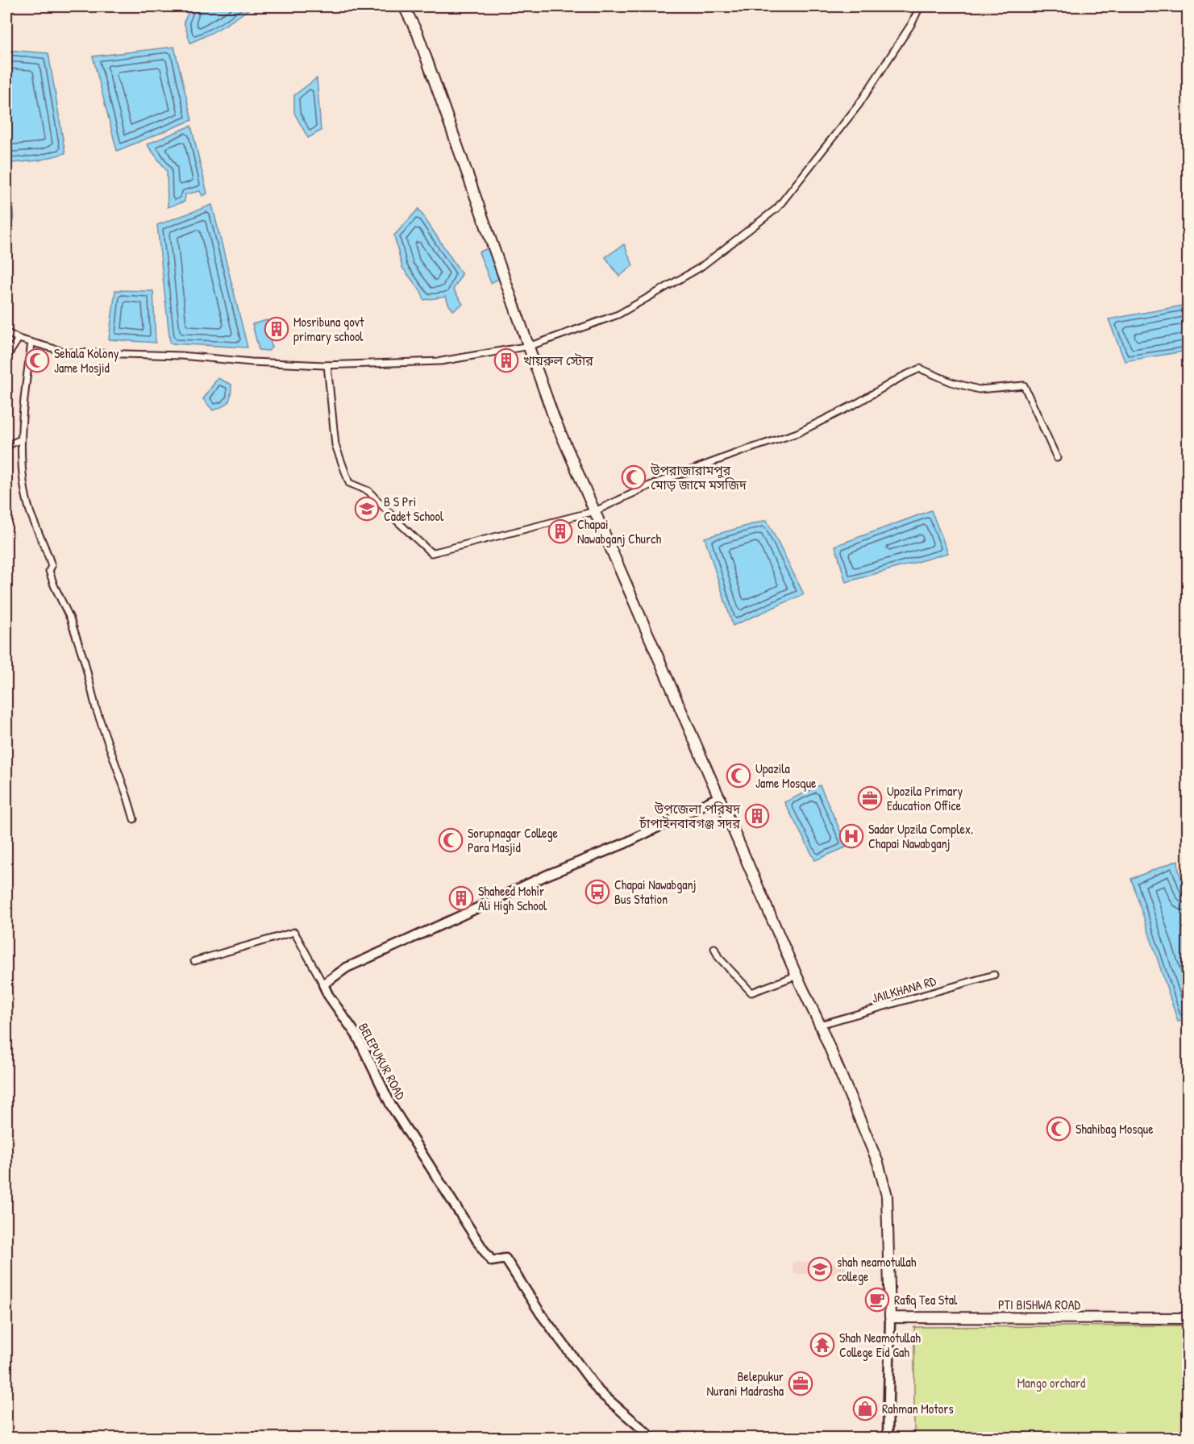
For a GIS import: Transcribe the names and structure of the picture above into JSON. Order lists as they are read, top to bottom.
{
  "streets": {
    "highway": ["PTI BISHWA ROAD"],
    "street": ["JAILKHANA RD", "BELEPUKUR ROAD"]
  },
  "parks": ["Mango orchard"],
  "places": {
    "building": [
      "Mosribuna govt primary school",
      "খায়রুল স্টোর",
      "Chapai Nawabganj Church",
      "উপজেলা পরিষদ চাঁপাইনবাবগঞ্জ সদর",
      "Shaheed Mohir Ali High School"
    ],
    "mosque": [
      "Sehala Kolony Jame Mosjid",
      "উপরাজারামপুর মোড় জামে মসজিদ",
      "Upazila Jame Mosque",
      "Sorupnagar College Para Masjid",
      "Shahibag Mosque"
    ],
    "school or university": ["B S Pri Cadet School", "shah neamotullah college"],
    "office": ["Upozila Primary Education Office", "Belepukur Nurani Madrasha"],
    "hospital": ["Sadar Upzila Complex, Chapai Nawabganj"],
    "bus stop": ["Chapai Nawabganj Bus Station"],
    "cafe": ["Rafiq Tea Stal"],
    "temple": ["Shah Neamotullah College Eid Gah"],
    "shop": ["Rahman Motors"]
  }
}
